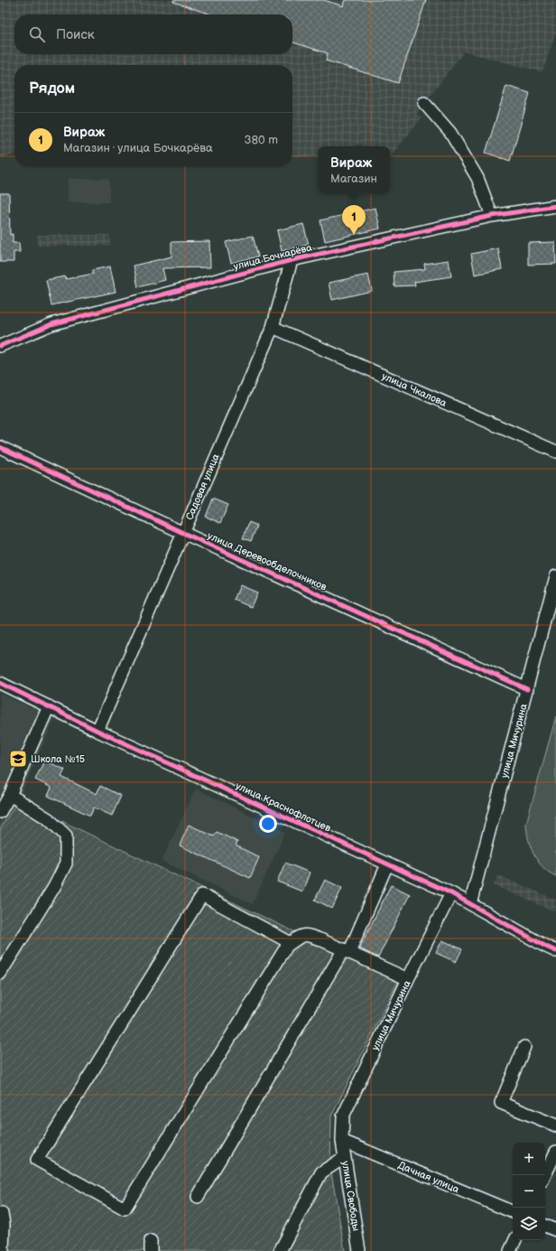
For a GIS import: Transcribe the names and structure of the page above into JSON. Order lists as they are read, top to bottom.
{
  "streets": {
    "street": [
      "улица Бочкарёва",
      "улица Чкалова",
      "Садовая улица",
      "улица Деревообделочников",
      "улица Мичурина",
      "улица Краснофлотцев",
      "Дачная улица",
      "улица Свободы"
    ]
  },
  "crossings": [
    ["улица Бочкарёва", "Садовая улица"],
    ["улица Чкалова", "Садовая улица"],
    ["Садовая улица", "улица Деревообделочников"],
    ["Садовая улица", "улица Краснофлотцев"],
    ["улица Деревообделочников", "улица Мичурина"],
    ["улица Мичурина", "улица Краснофлотцев"],
    ["улица Мичурина", "Дачная улица"],
    ["улица Мичурина", "улица Свободы"],
    ["Дачная улица", "улица Свободы"]
  ],
  "places": {
    "school or university": ["Школа №15"]
  },
  "page": {
    "search": "Поиск",
    "heading": "Рядом",
    "list": [
      {
        "mark": "1",
        "name": "Вираж",
        "note": "Магазин · улица Бочкарёва",
        "value": "380 m"
      }
    ],
    "popup": ["Вираж", "Магазин"],
    "pins": "1",
    "map_buttons": ["+", "−"]
  }
}
